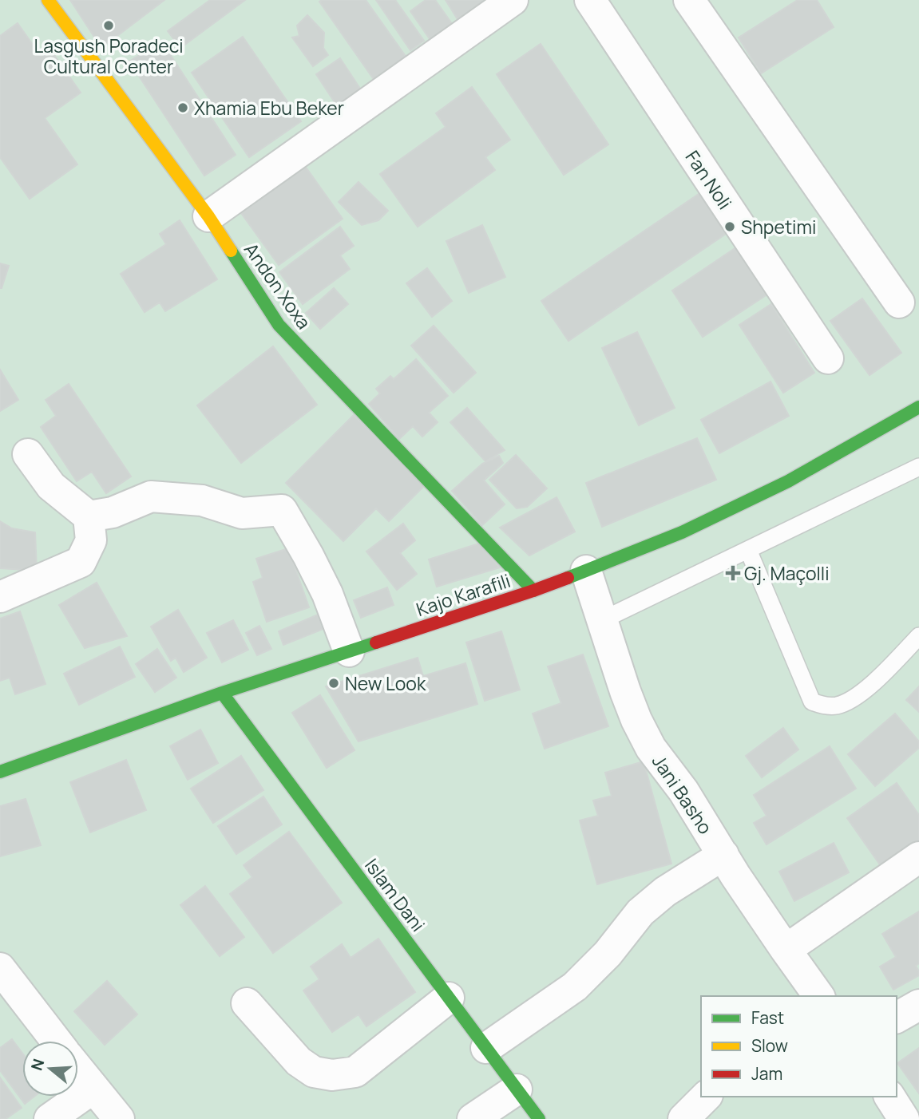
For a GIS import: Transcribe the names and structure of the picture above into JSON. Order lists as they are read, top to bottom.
{
  "streets": {
    "street": [
      "Fan Noli",
      "Andon Xoxa",
      "Kajo Karafili",
      "Jani Basho",
      "Islam Dani"
    ]
  },
  "crossings": [
    ["Andon Xoxa", "Kajo Karafili"],
    ["Kajo Karafili", "Jani Basho"],
    ["Kajo Karafili", "Islam Dani"]
  ],
  "places": {
    "other": [
      "Lasgush Poradeci Cultural Center",
      "Xhamia Ebu Beker",
      "Shpetimi",
      "New Look"
    ],
    "health": ["Gj. Maçolli"]
  },
  "legend": ["Fast", "Slow", "Jam"],
  "north": "left"
}
